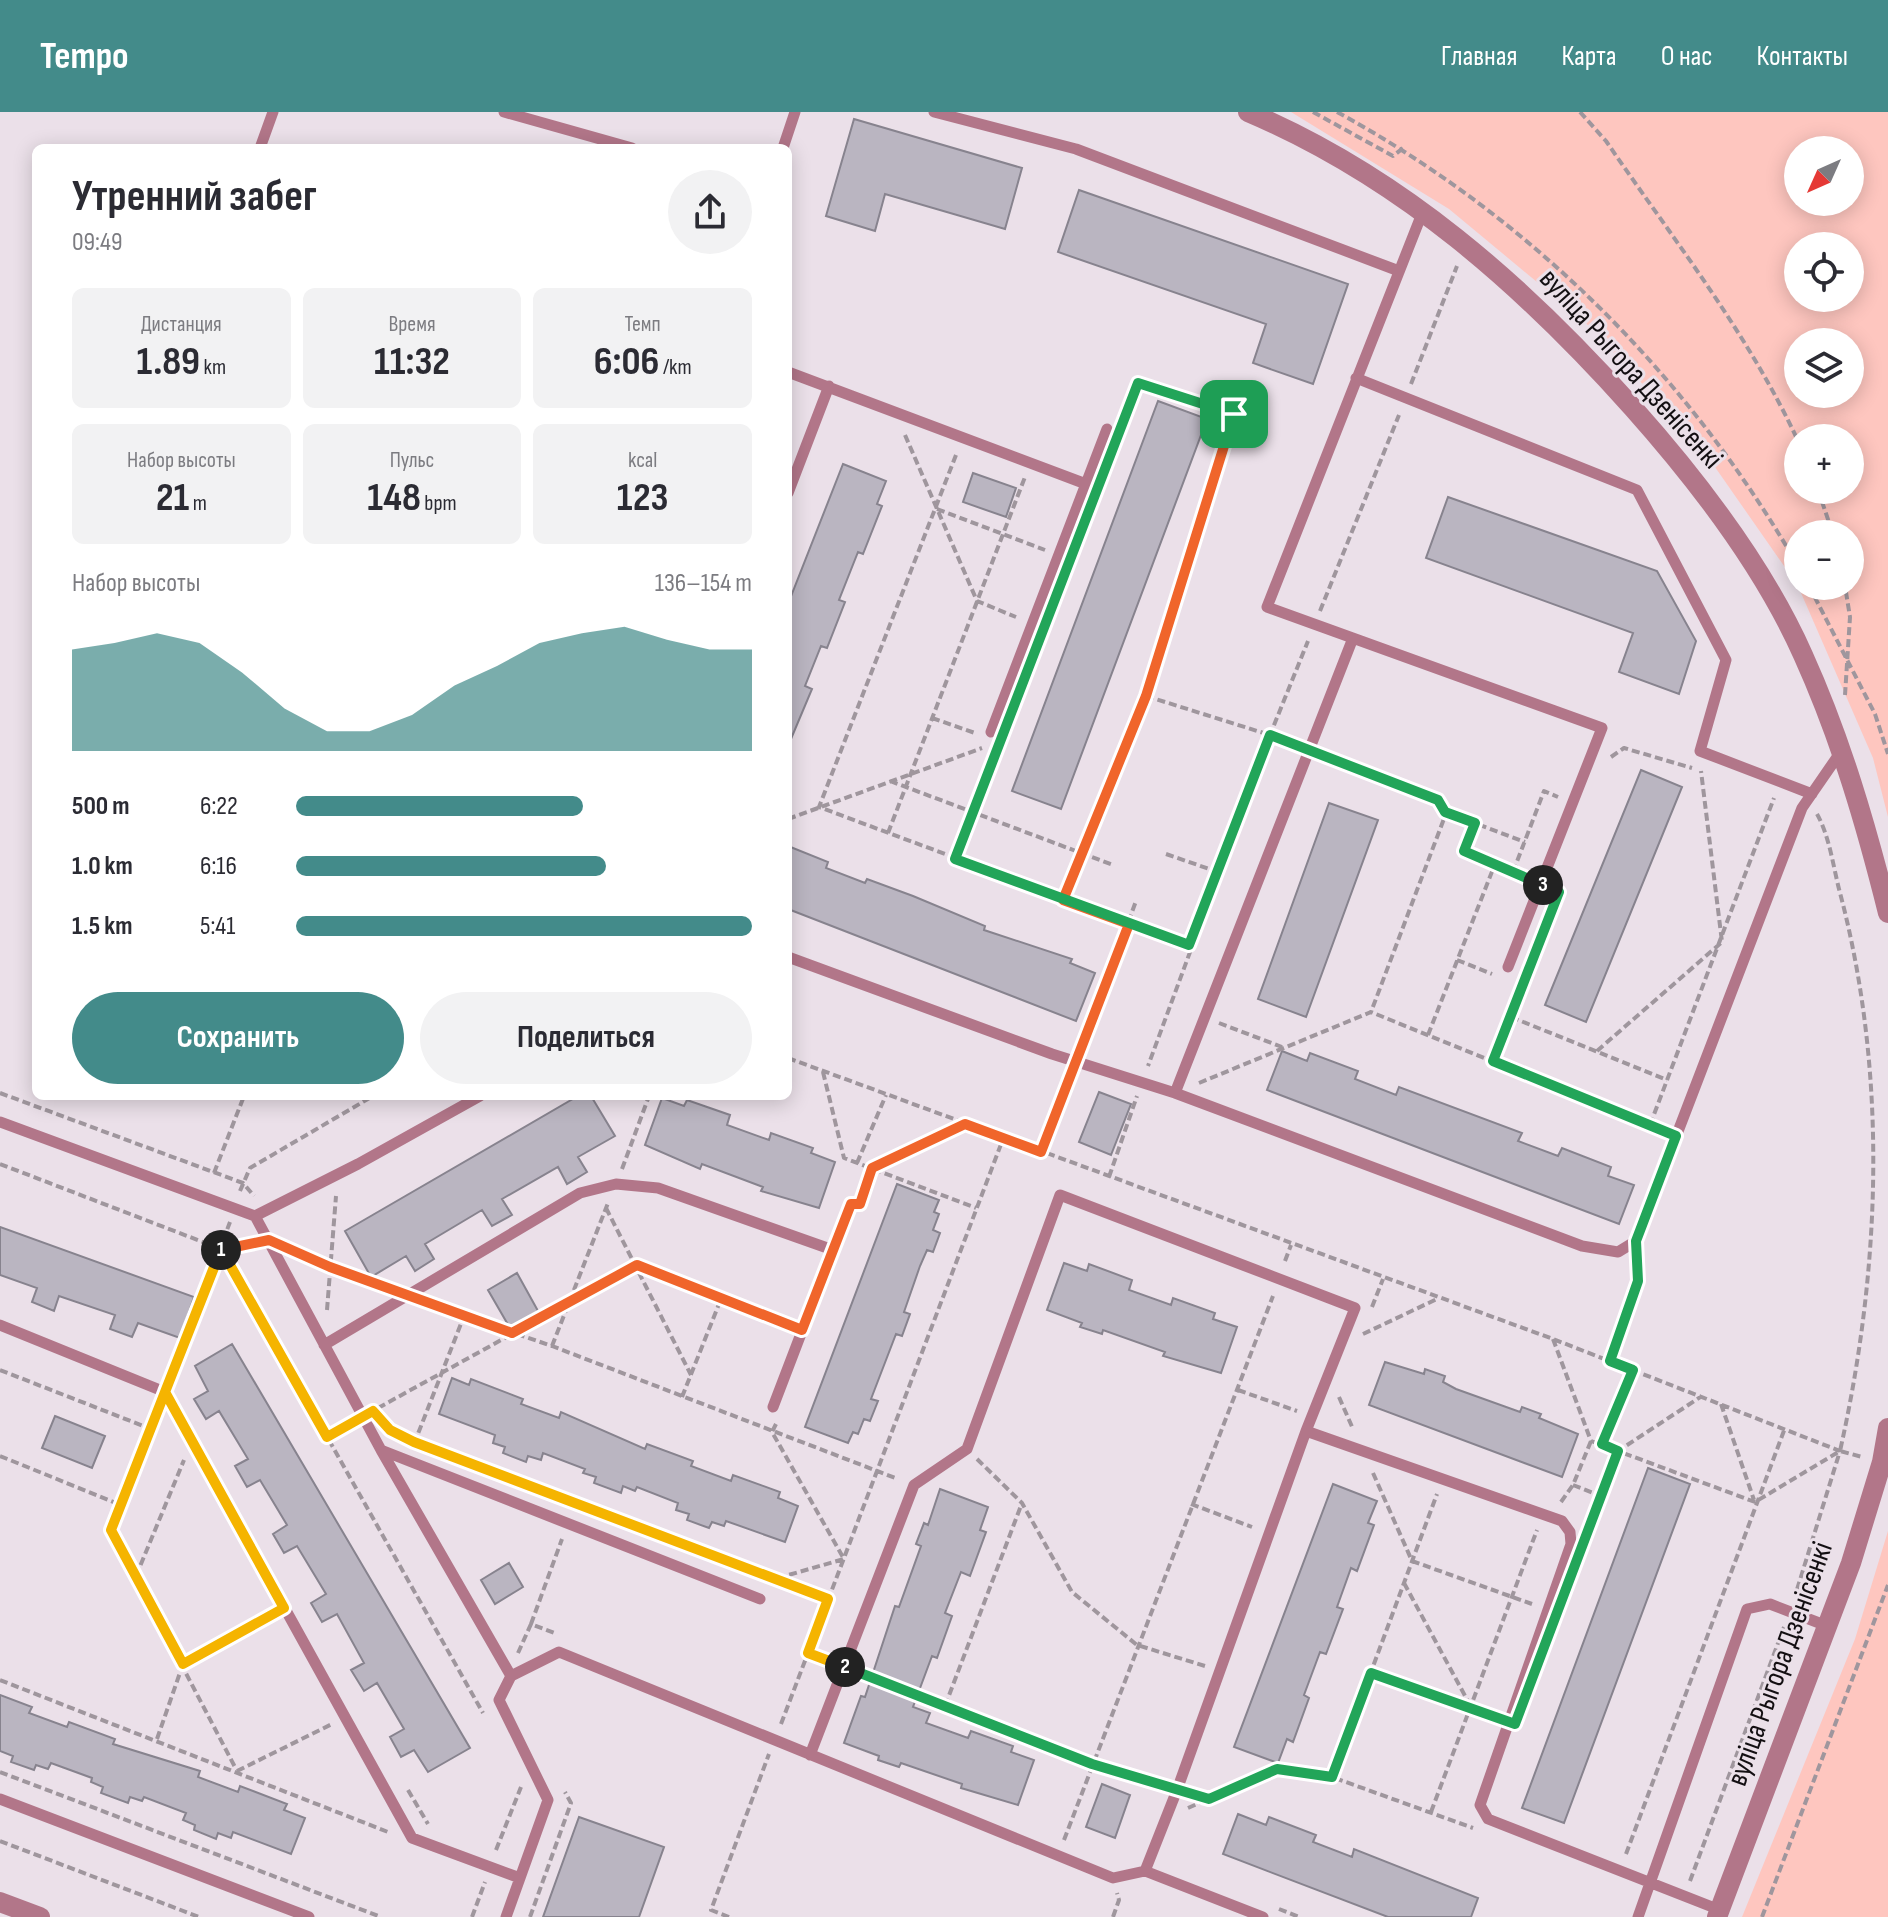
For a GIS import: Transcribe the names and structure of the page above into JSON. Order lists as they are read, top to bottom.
{
  "streets": {
    "street": ["вуліца Рыгора Дзенісенкі"]
  },
  "north": "bottom left",
  "page": {
    "header": "Tempo",
    "nav": [
      "Главная",
      "Карта",
      "О нас",
      "Контакты"
    ],
    "map_buttons": ["+", "−"],
    "heading": ["Утренний забег", "09:49"],
    "stats": [
      ["Дистанция", "1.89 km"],
      ["Время", "11:32"],
      ["Темп", "6:06 /km"],
      ["Набор высоты", "21 m"],
      ["Пульс", "148 bpm"],
      ["kcal", "123"]
    ],
    "chart": ["Набор высоты", "136–154 m"],
    "list": [
      {
        "name": "500 m",
        "note": "6:22"
      },
      {
        "name": "1.0 km",
        "note": "6:16"
      },
      {
        "name": "1.5 km",
        "note": "5:41"
      }
    ],
    "pins": ["3", "1", "2"],
    "buttons": ["Сохранить", "Поделиться"]
  }
}
